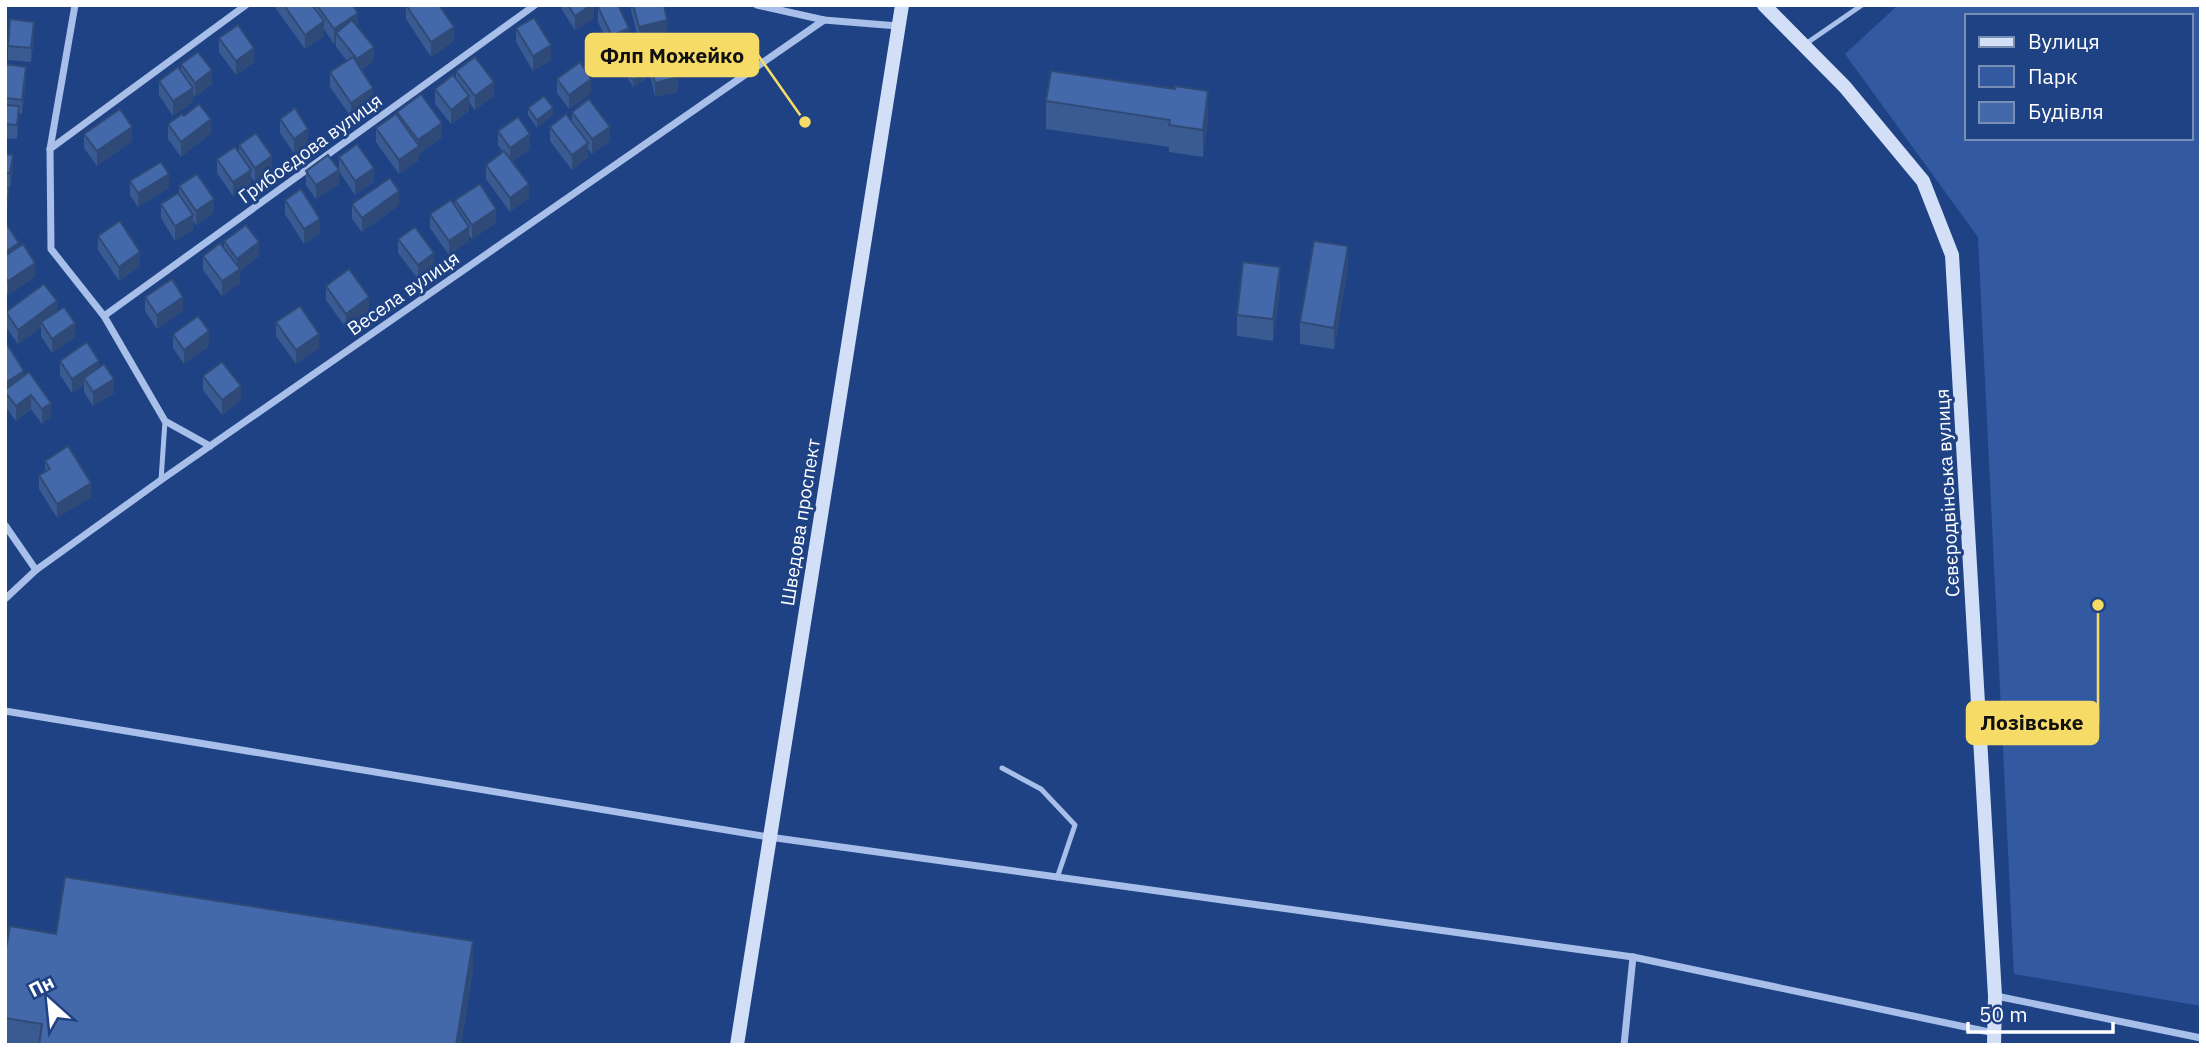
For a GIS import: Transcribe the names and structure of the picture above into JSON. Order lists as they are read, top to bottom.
{
  "streets": {
    "street": [
      "Грибоєдова вулиця",
      "Весела вулиця",
      "Сєвєродвінська вулиця",
      "Шведова проспект"
    ]
  },
  "places": ["Флп Можейко", "Лозівське"],
  "legend": ["Вулиця", "Парк", "Будівля"],
  "scale_bar": "50 m",
  "north": "top left"
}
